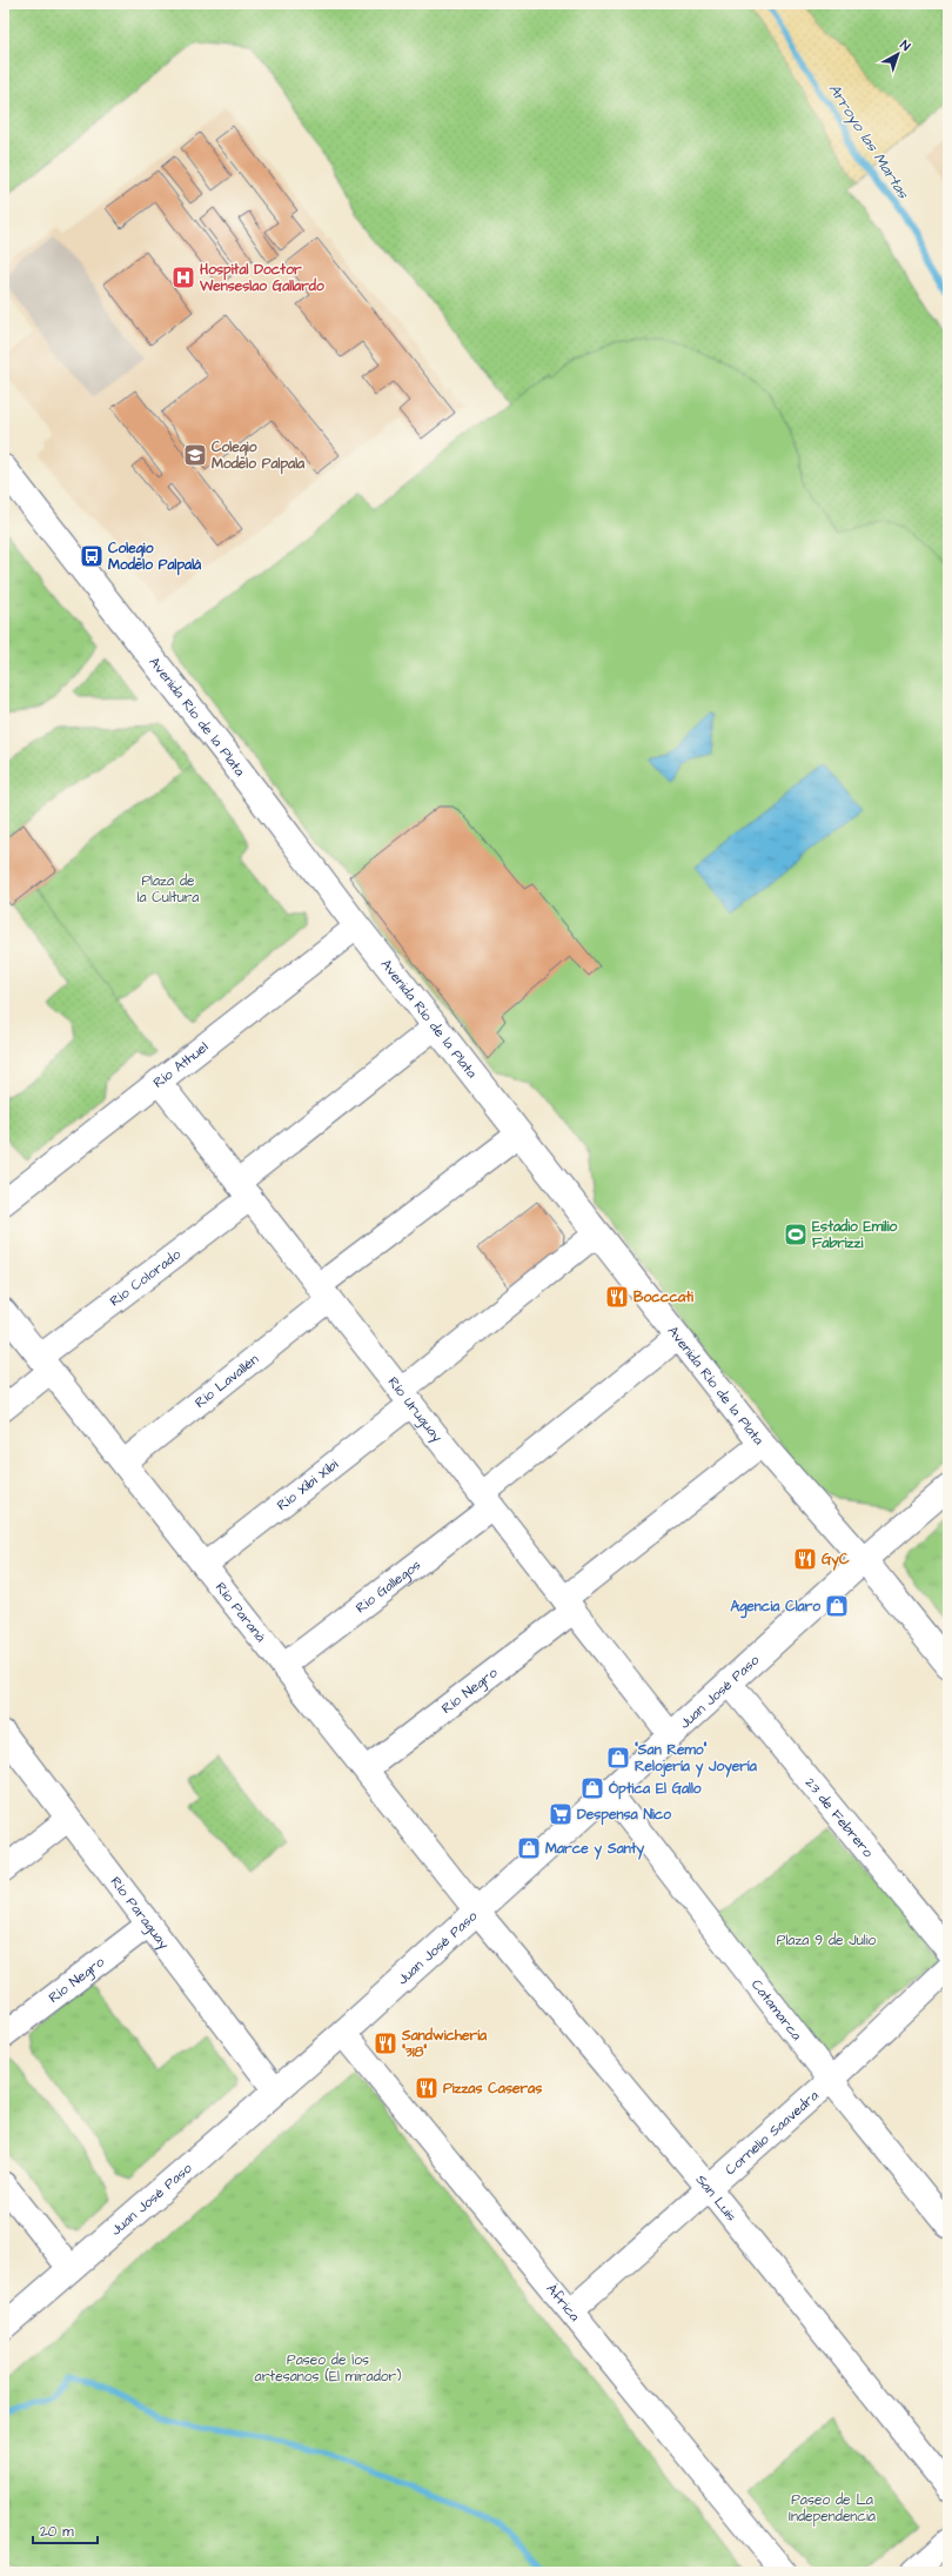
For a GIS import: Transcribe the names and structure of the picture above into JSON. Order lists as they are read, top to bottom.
{
  "streets": {
    "main road": ["Avenida Río de la Plata", "Juan José Paso"],
    "street": [
      "Río Athuel",
      "Río Colorado",
      "Río Lavallén",
      "Río Uruguay",
      "Río Xibi Xibi",
      "Río Gallegos",
      "Río Paraná",
      "Río Negro",
      "23 de Febrero",
      "Río Paraguay",
      "Catamarca",
      "Cornelio Saavedra",
      "San Luis",
      "África"
    ]
  },
  "crossings": [
    ["Avenida Río de la Plata", "Río Athuel"],
    ["Avenida Río de la Plata", "Río Colorado"],
    ["Avenida Río de la Plata", "Río Lavallén"],
    ["Avenida Río de la Plata", "Río Xibi Xibi"],
    ["Avenida Río de la Plata", "Río Gallegos"],
    ["Avenida Río de la Plata", "Río Negro"],
    ["Avenida Río de la Plata", "Juan José Paso"],
    ["Río Athuel", "Río Uruguay"],
    ["Río Colorado", "Río Uruguay"],
    ["Río Colorado", "Río Paraná"],
    ["Río Lavallén", "Río Uruguay"],
    ["Río Lavallén", "Río Paraná"],
    ["Río Uruguay", "Río Xibi Xibi"],
    ["Río Uruguay", "Río Gallegos"],
    ["Río Uruguay", "Río Negro"],
    ["Río Uruguay", "Juan José Paso"],
    ["Río Xibi Xibi", "Río Paraná"],
    ["Río Gallegos", "Río Paraná"],
    ["Río Paraná", "Río Negro"],
    ["Río Paraná", "Juan José Paso"],
    ["Río Paraná", "San Luis"],
    ["Río Negro", "Río Paraguay"],
    ["Juan José Paso", "23 de Febrero"],
    ["Juan José Paso", "Río Paraguay"],
    ["Juan José Paso", "Catamarca"],
    ["Juan José Paso", "San Luis"],
    ["Juan José Paso", "África"],
    ["Catamarca", "Cornelio Saavedra"],
    ["Cornelio Saavedra", "San Luis"],
    ["Cornelio Saavedra", "África"]
  ],
  "water": ["Arroyo las Martas"],
  "parks": [
    "Plaza de la Cultura",
    "Plaza 9 de Julio",
    "Paseo de los artesanos (El mirador)",
    "Paseo de La Independencia"
  ],
  "places": {
    "hospital": ["Hospital Doctor Wenseslao Gallardo"],
    "school or university": ["Colegio Modelo Palpala"],
    "bus stop": ["Colegio Modelo Palpalá"],
    "sports": ["Estadio Emilio Fabrizzi"],
    "restaurant": [
      "Bocccati",
      "GyC",
      "Sandwichería \"318\"",
      "Pizzas Caseras"
    ],
    "shop": [
      "Agencia Claro",
      "\"San Remo\" Relojería y Joyería",
      "Óptica El Gallo",
      "Marce y Santy"
    ],
    "supermarket": ["Despensa Nico"]
  },
  "scale_bar": "20 m",
  "north": "top right"
}
